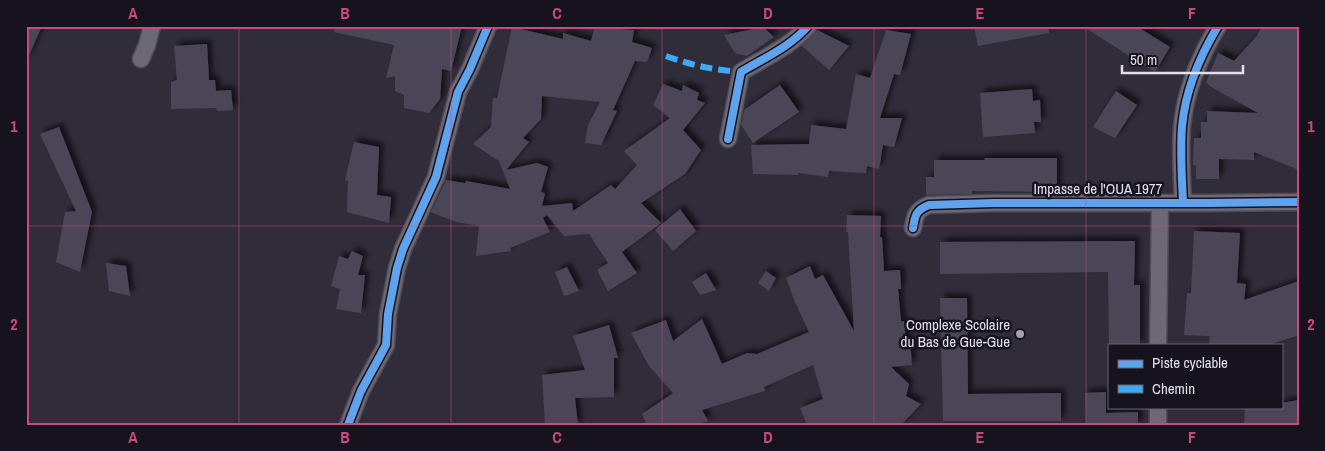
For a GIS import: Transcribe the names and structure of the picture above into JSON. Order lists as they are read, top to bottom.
{
  "streets": {
    "street": ["Impasse de l'OUA 1977"]
  },
  "places": ["Complexe Scolaire du Bas de Gue-Gue"],
  "legend": ["Piste cyclable", "Chemin"],
  "scale_bar": "50 m",
  "grid": {
    "columns": [
      "A",
      "B",
      "C",
      "D",
      "E",
      "F"
    ],
    "rows": ["1", "2"]
  }
}
